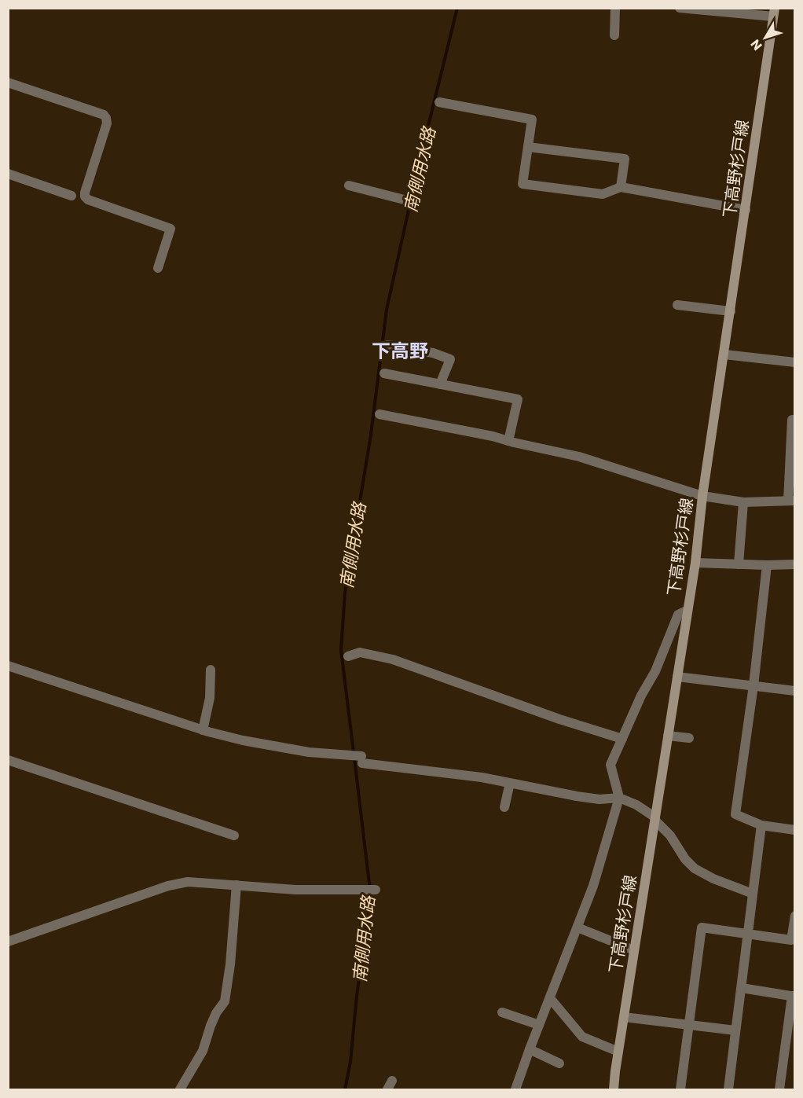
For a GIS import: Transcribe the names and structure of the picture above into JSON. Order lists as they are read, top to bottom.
{
  "streets": {
    "main road": ["下高野杉戸線"]
  },
  "districts": ["下高野"],
  "water": ["南側用水路"],
  "north": "bottom left"
}
